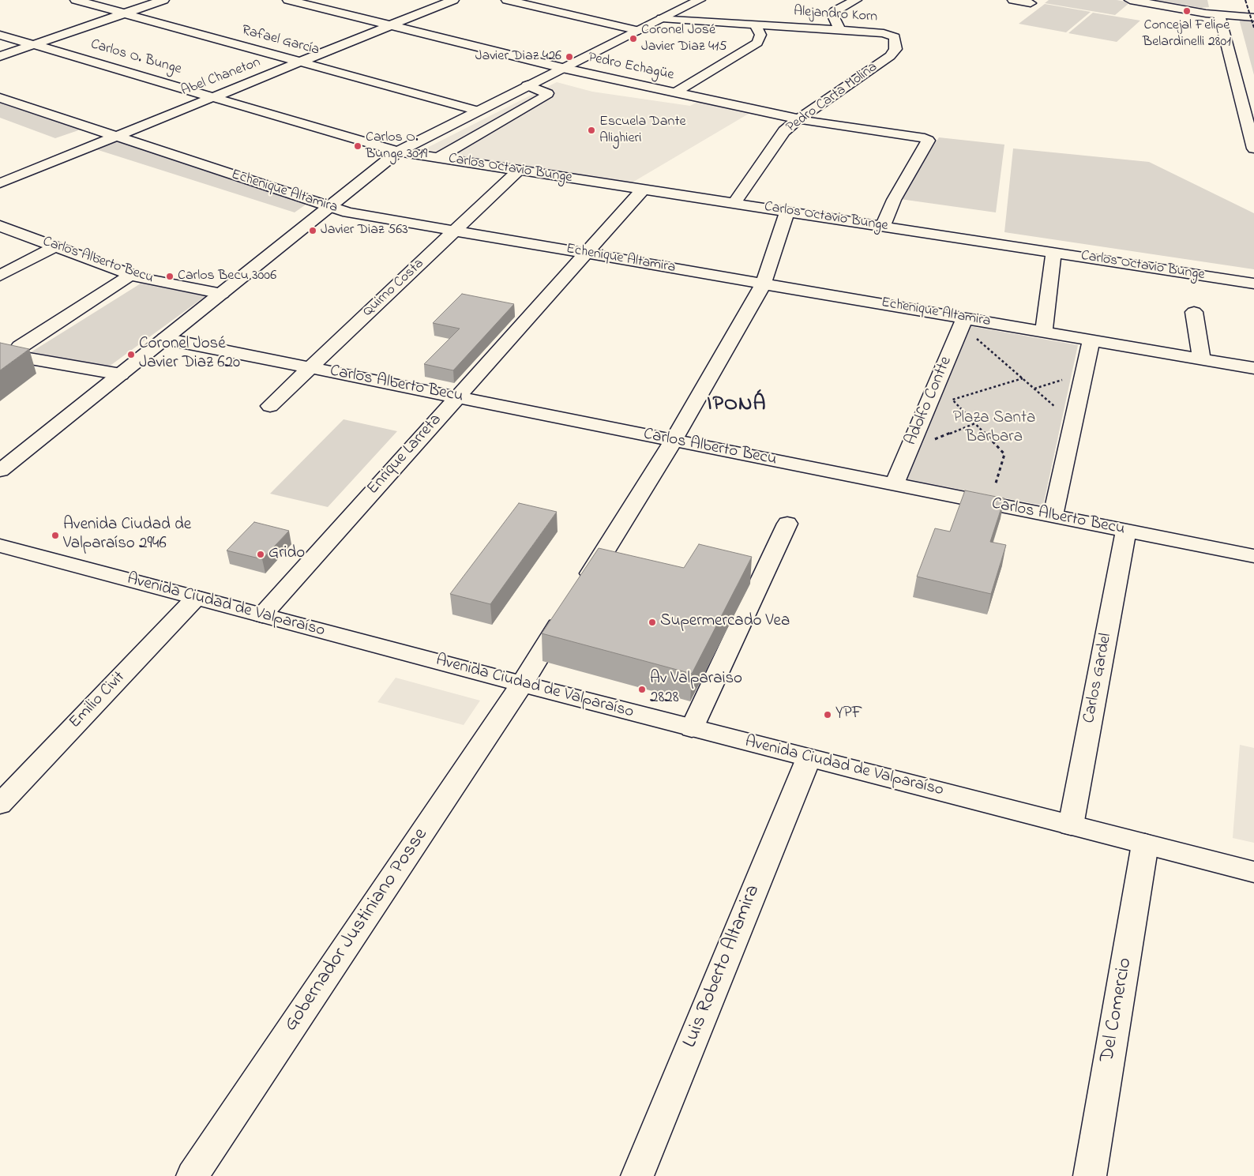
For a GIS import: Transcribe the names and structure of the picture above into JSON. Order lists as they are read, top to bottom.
{
  "streets": {
    "street": [
      "Alejandro Korn",
      "Rafael García",
      "Carlos O. Bunge",
      "Pedro Echagüe",
      "Abel Chaneton",
      "Pedro Carta Molina",
      "Carlos Octavio Bunge",
      "Echenique Altamira",
      "Carlos Alberto Becu",
      "Quirno Costa",
      "Adolfo Contte",
      "Enrique Larreta",
      "Avenida Ciudad de Valparaíso",
      "Carlos Gardel",
      "Emilio Civit",
      "Gobernador Justiniano Posse",
      "Luis Roberto Altamira",
      "Del Comercio"
    ]
  },
  "crossings": [
    ["Alejandro Korn", "Pedro Carta Molina"],
    ["Rafael García", "Abel Chaneton"],
    ["Carlos O. Bunge", "Abel Chaneton"],
    ["Carlos O. Bunge", "Carlos Octavio Bunge"],
    ["Pedro Echagüe", "Abel Chaneton"],
    ["Pedro Echagüe", "Pedro Carta Molina"],
    ["Pedro Echagüe", "Carlos Octavio Bunge"],
    ["Abel Chaneton", "Echenique Altamira"],
    ["Pedro Carta Molina", "Carlos Octavio Bunge"],
    ["Carlos Octavio Bunge", "Quirno Costa"],
    ["Carlos Octavio Bunge", "Enrique Larreta"],
    ["Echenique Altamira", "Quirno Costa"],
    ["Echenique Altamira", "Adolfo Contte"],
    ["Echenique Altamira", "Enrique Larreta"],
    ["Carlos Alberto Becu", "Quirno Costa"],
    ["Carlos Alberto Becu", "Adolfo Contte"],
    ["Carlos Alberto Becu", "Enrique Larreta"],
    ["Carlos Alberto Becu", "Carlos Gardel"],
    ["Enrique Larreta", "Avenida Ciudad de Valparaíso"],
    ["Avenida Ciudad de Valparaíso", "Carlos Gardel"],
    ["Avenida Ciudad de Valparaíso", "Emilio Civit"],
    ["Avenida Ciudad de Valparaíso", "Gobernador Justiniano Posse"],
    ["Avenida Ciudad de Valparaíso", "Luis Roberto Altamira"],
    ["Avenida Ciudad de Valparaíso", "Del Comercio"]
  ],
  "districts": ["IPONÁ"],
  "parks": ["Plaza Santa Barbara"],
  "places": [
    "Concejal Felipe Belardinelli 2801",
    "Coronel José Javier Diaz 415",
    "Javier Diaz 426",
    "Escuela Dante Alighieri",
    "Carlos O. Bunge 3019",
    "Javier Diaz 563",
    "Carlos Becu 3006",
    "Coronel José Javier Diaz 620",
    "Avenida Ciudad de Valparaíso 2946",
    "Grido",
    "Supermercado Vea",
    "Av Valparaiso 2828",
    "YPF"
  ]
}
